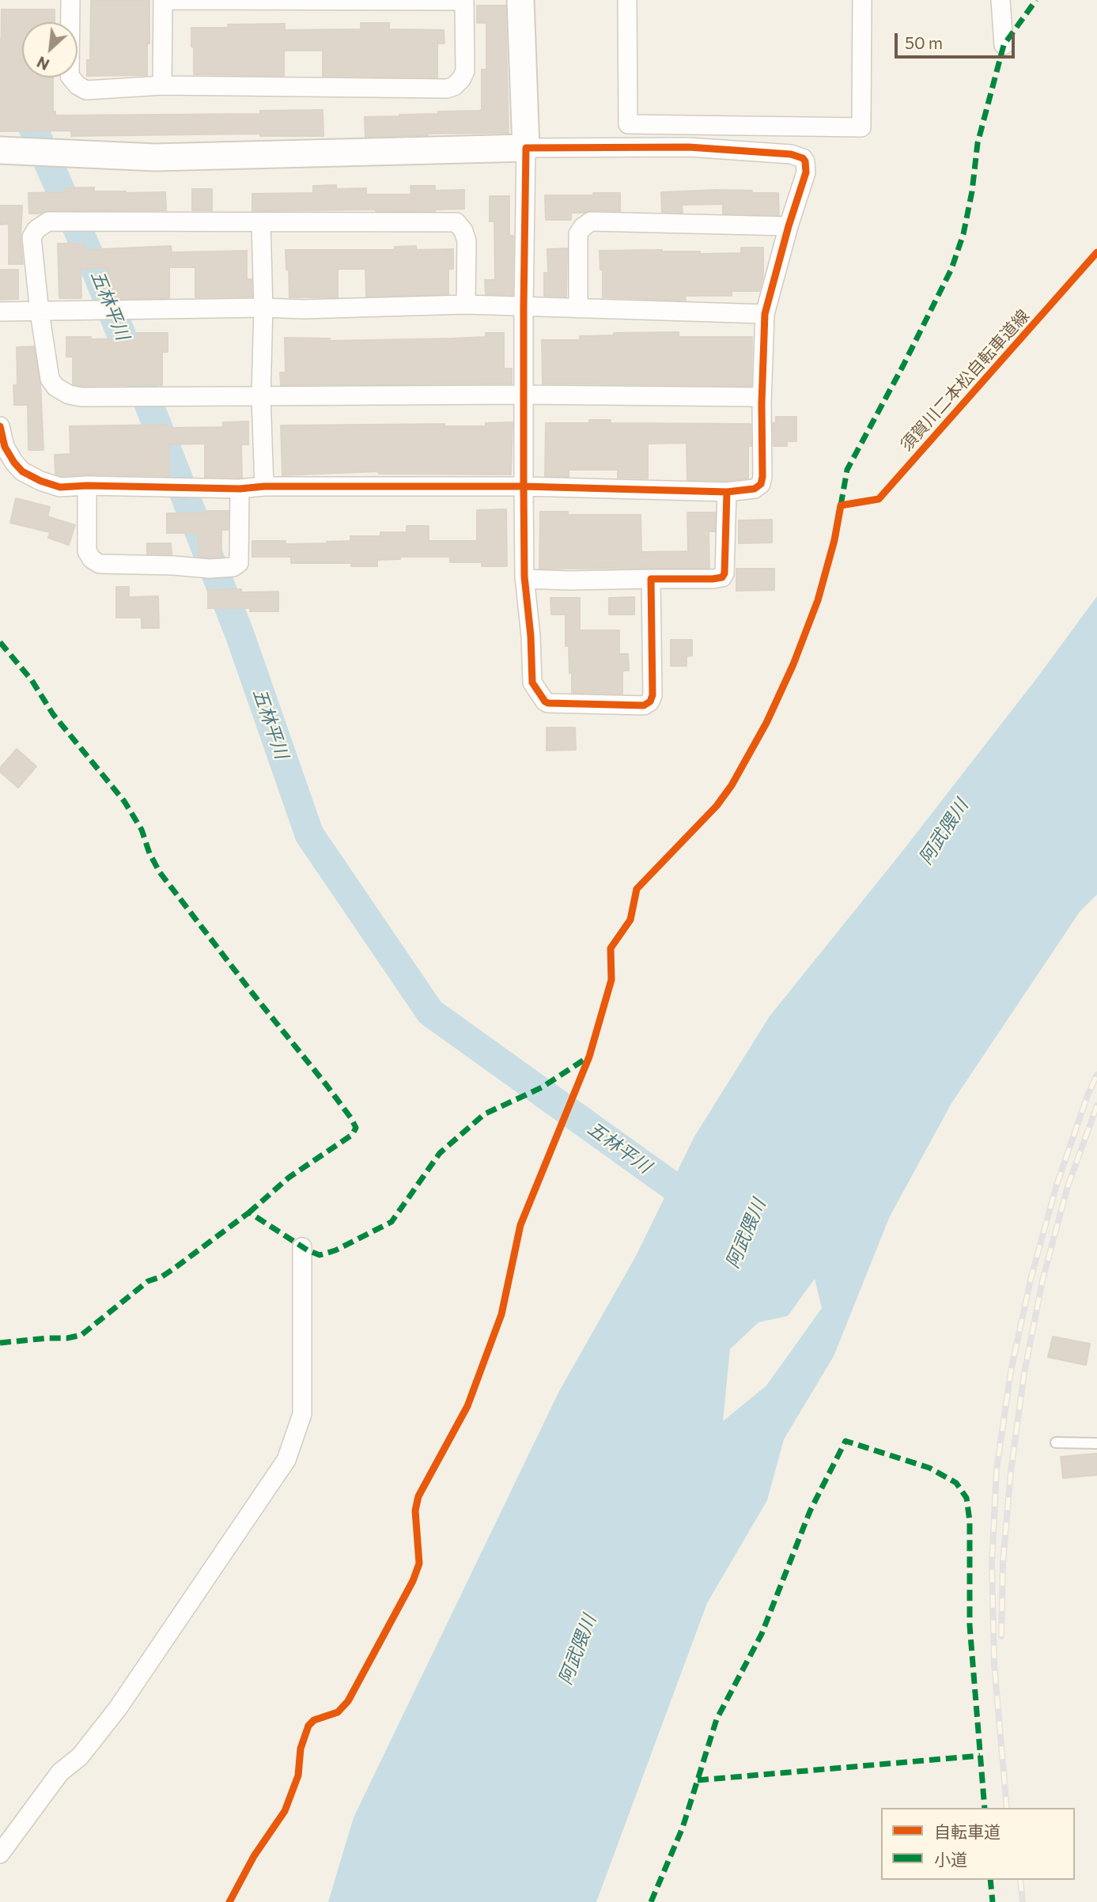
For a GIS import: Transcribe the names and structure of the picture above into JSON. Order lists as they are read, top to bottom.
{
  "streets": {
    "cycle path": ["須賀川二本松自転車道線"]
  },
  "water": ["五林平川", "阿武隈川"],
  "legend": ["自転車道", "小道"],
  "scale_bar": "50 m",
  "north": "bottom left"
}
